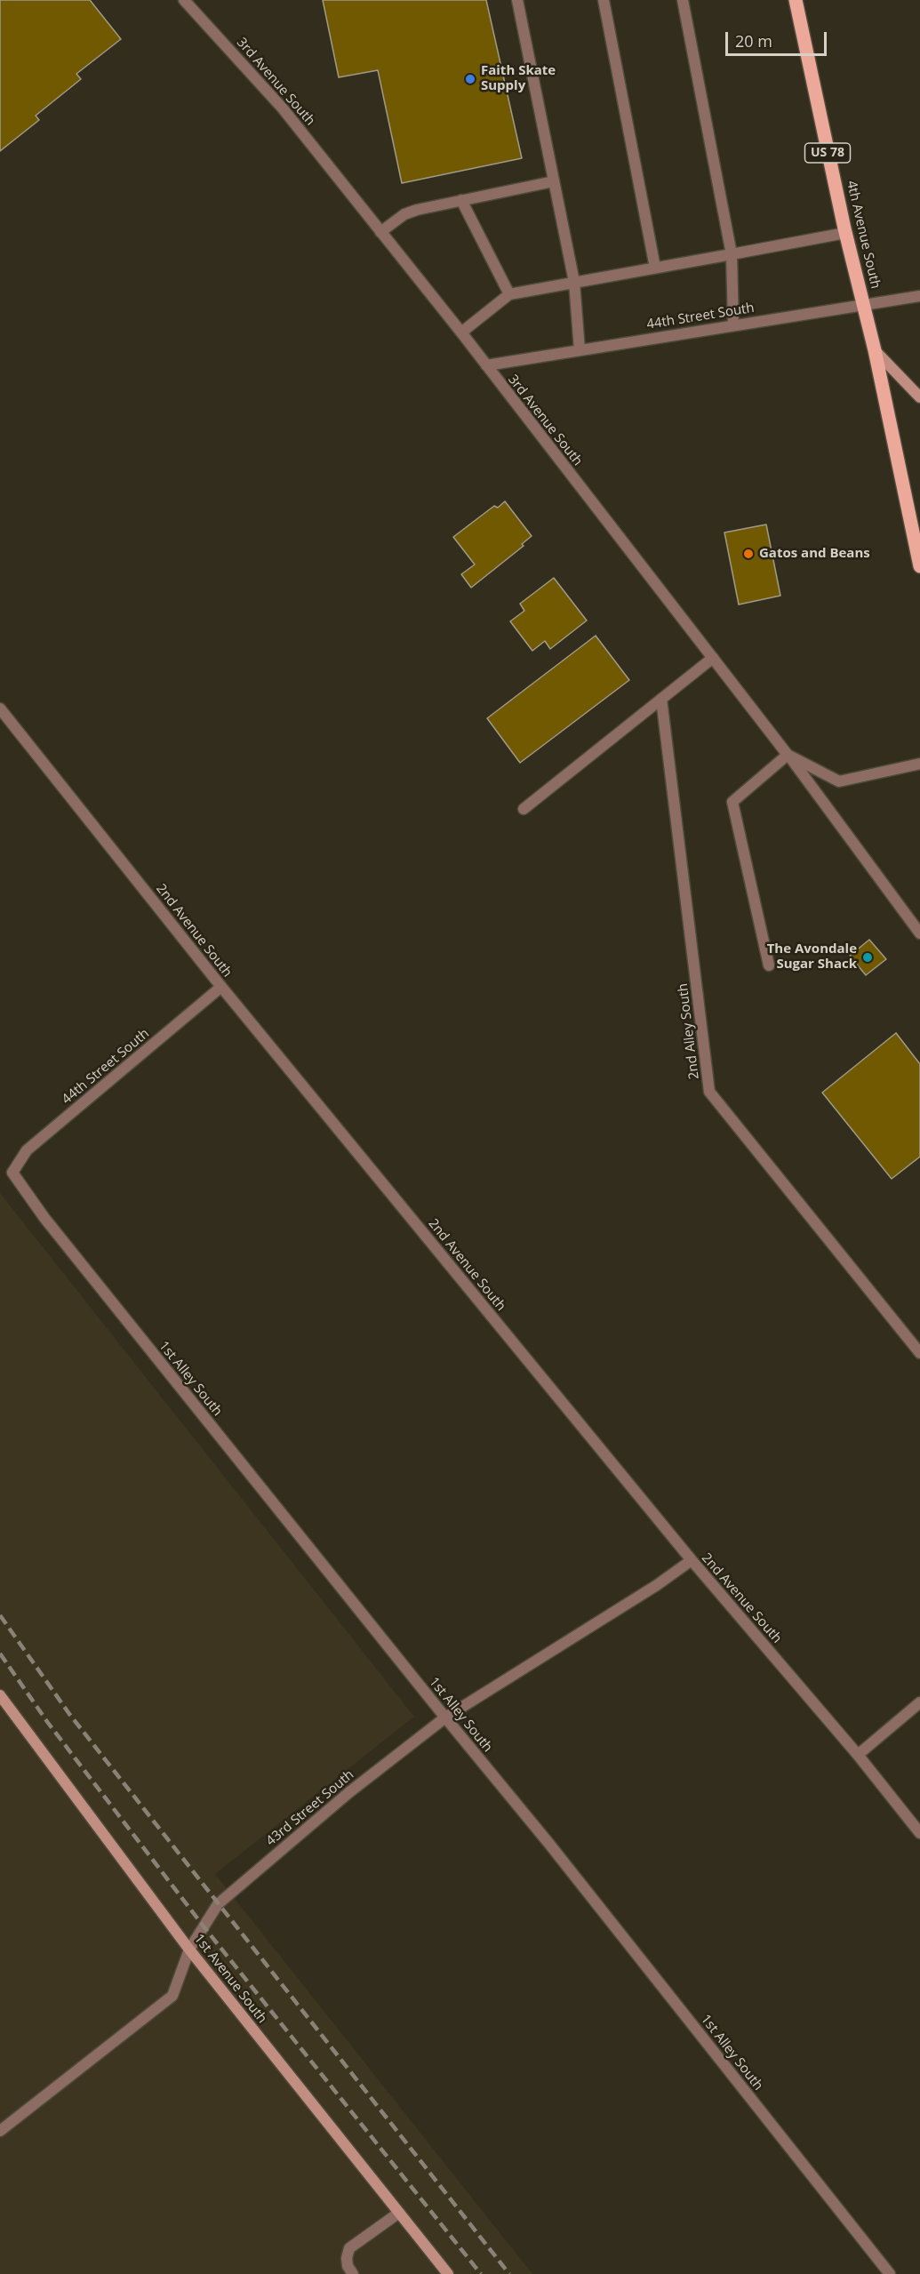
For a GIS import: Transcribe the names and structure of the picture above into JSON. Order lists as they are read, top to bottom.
{
  "streets": {
    "main road": ["US 78", "4th Avenue South"],
    "street": [
      "3rd Avenue South",
      "44th Street South",
      "2nd Avenue South",
      "2nd Alley South",
      "1st Alley South",
      "43rd Street South",
      "1st Avenue South"
    ]
  },
  "crossings": [
    ["3rd Avenue South", "44th Street South"],
    ["US 78", "4th Avenue South"],
    ["4th Avenue South", "44th Street South"],
    ["44th Street South", "2nd Avenue South"],
    ["44th Street South", "1st Alley South"],
    ["2nd Avenue South", "43rd Street South"],
    ["1st Alley South", "43rd Street South"],
    ["43rd Street South", "1st Avenue South"]
  ],
  "places": ["Faith Skate Supply", "Gatos and Beans", "The Avondale Sugar Shack"],
  "scale_bar": "20 m"
}
